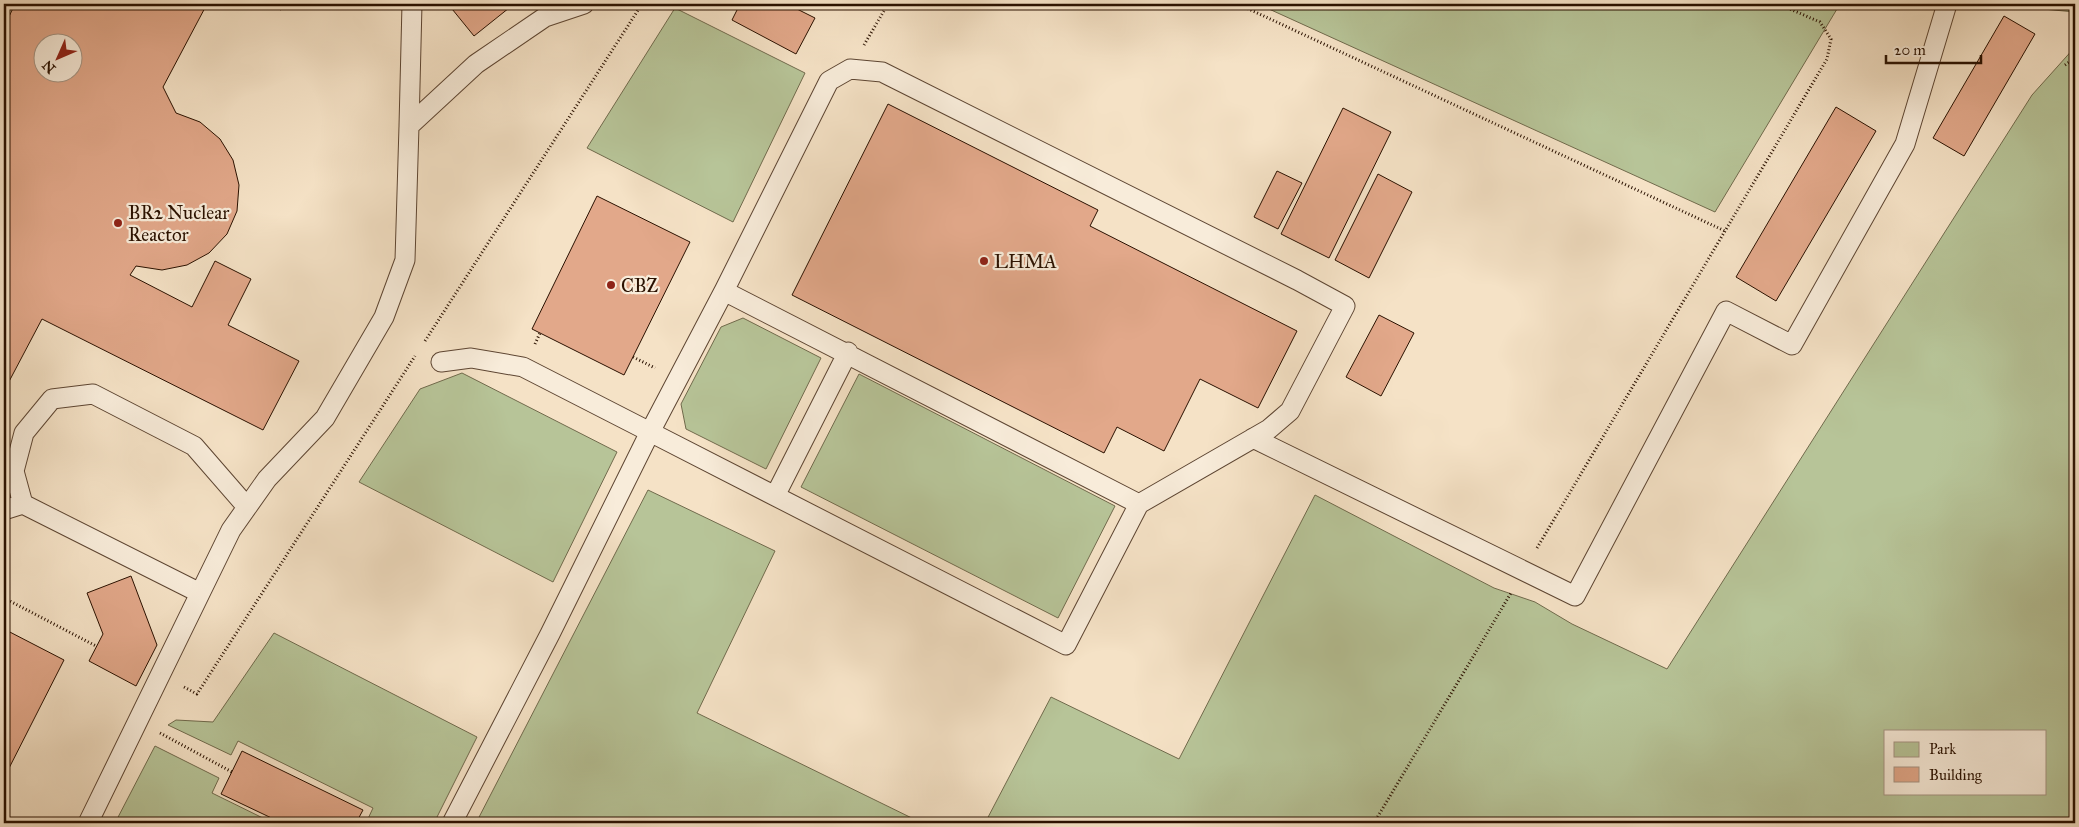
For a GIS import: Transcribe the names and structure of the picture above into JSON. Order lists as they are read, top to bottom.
{
  "places": ["BR2 Nuclear Reactor", "LHMA", "CBZ"],
  "legend": ["Park", "Building"],
  "scale_bar": "20 m",
  "north": "bottom left"
}
